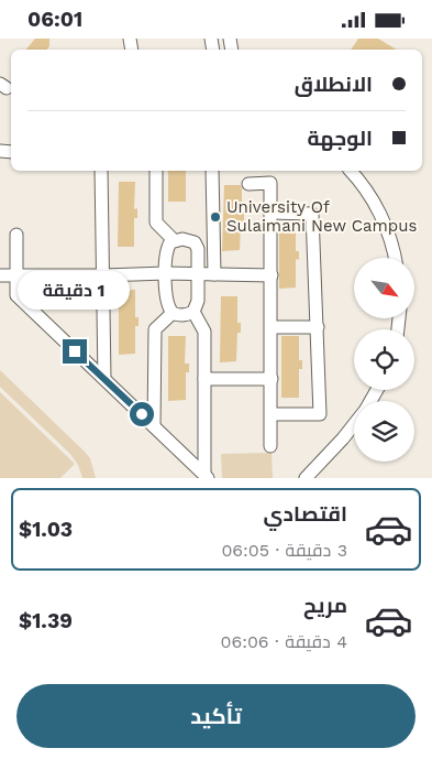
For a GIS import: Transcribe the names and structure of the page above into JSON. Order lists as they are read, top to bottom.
{
  "places": ["University Of Sulaimani New Campus"],
  "north": "bottom right",
  "page": {
    "status": "06:01",
    "banner": ["الانطلاق", "الوجهة"],
    "bubble": "1 دقيقة",
    "list": [
      {
        "name": "اقتصادي",
        "note": "3 دقيقة · 06:05",
        "value": "$1.03"
      },
      {
        "name": "مريح",
        "note": "4 دقيقة · 06:06",
        "value": "$1.39"
      }
    ],
    "buttons": "تأكيد"
  }
}
